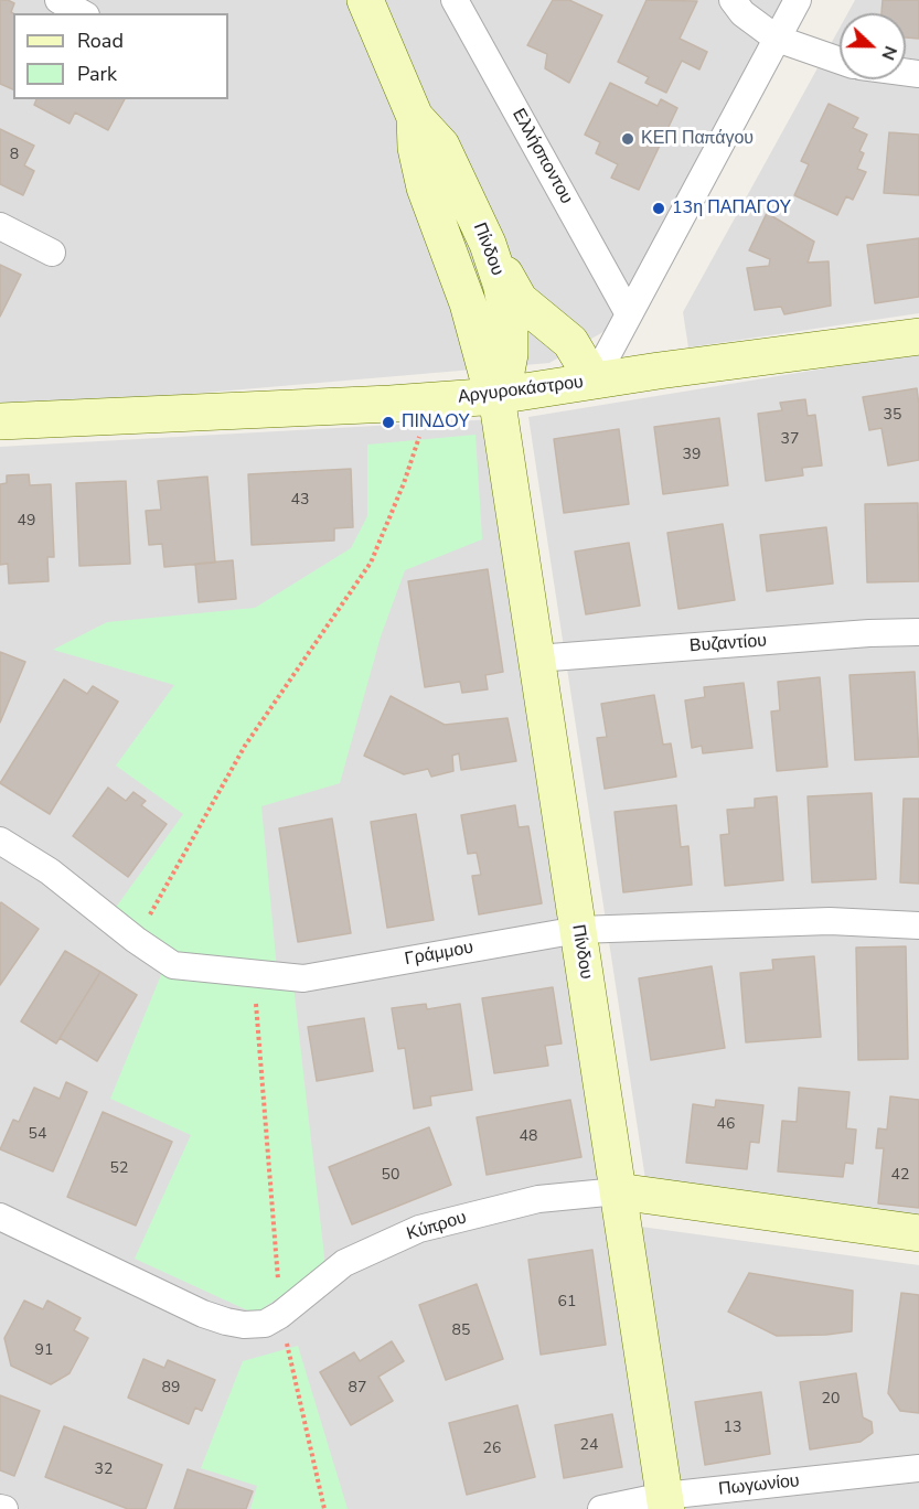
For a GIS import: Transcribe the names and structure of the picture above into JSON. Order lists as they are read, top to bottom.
{
  "streets": {
    "street": [
      "Ελλήσποντου",
      "Πίνδου",
      "Αργυροκάστρου",
      "Βυζαντίου",
      "Γράμμου",
      "Κύπρου",
      "Πωγωνίου"
    ]
  },
  "crossings": [
    ["Πίνδου", "Αργυροκάστρου"],
    ["Πίνδου", "Βυζαντίου"],
    ["Πίνδου", "Γράμμου"],
    ["Πίνδου", "Κύπρου"],
    ["Πίνδου", "Πωγωνίου"]
  ],
  "places": ["ΚΕΠ Παπάγου", "13η ΠΑΠΑΓΟΥ", "ΠΙΝΔΟΥ"],
  "house_numbers": [
    "8",
    "35",
    "37",
    "39",
    "43",
    "49",
    "46",
    "54",
    "48",
    "52",
    "50",
    "42",
    "61",
    "85",
    "91",
    "89",
    "87",
    "20",
    "13",
    "24",
    "26",
    "32"
  ],
  "legend": ["Road", "Park"],
  "north": "right"
}
